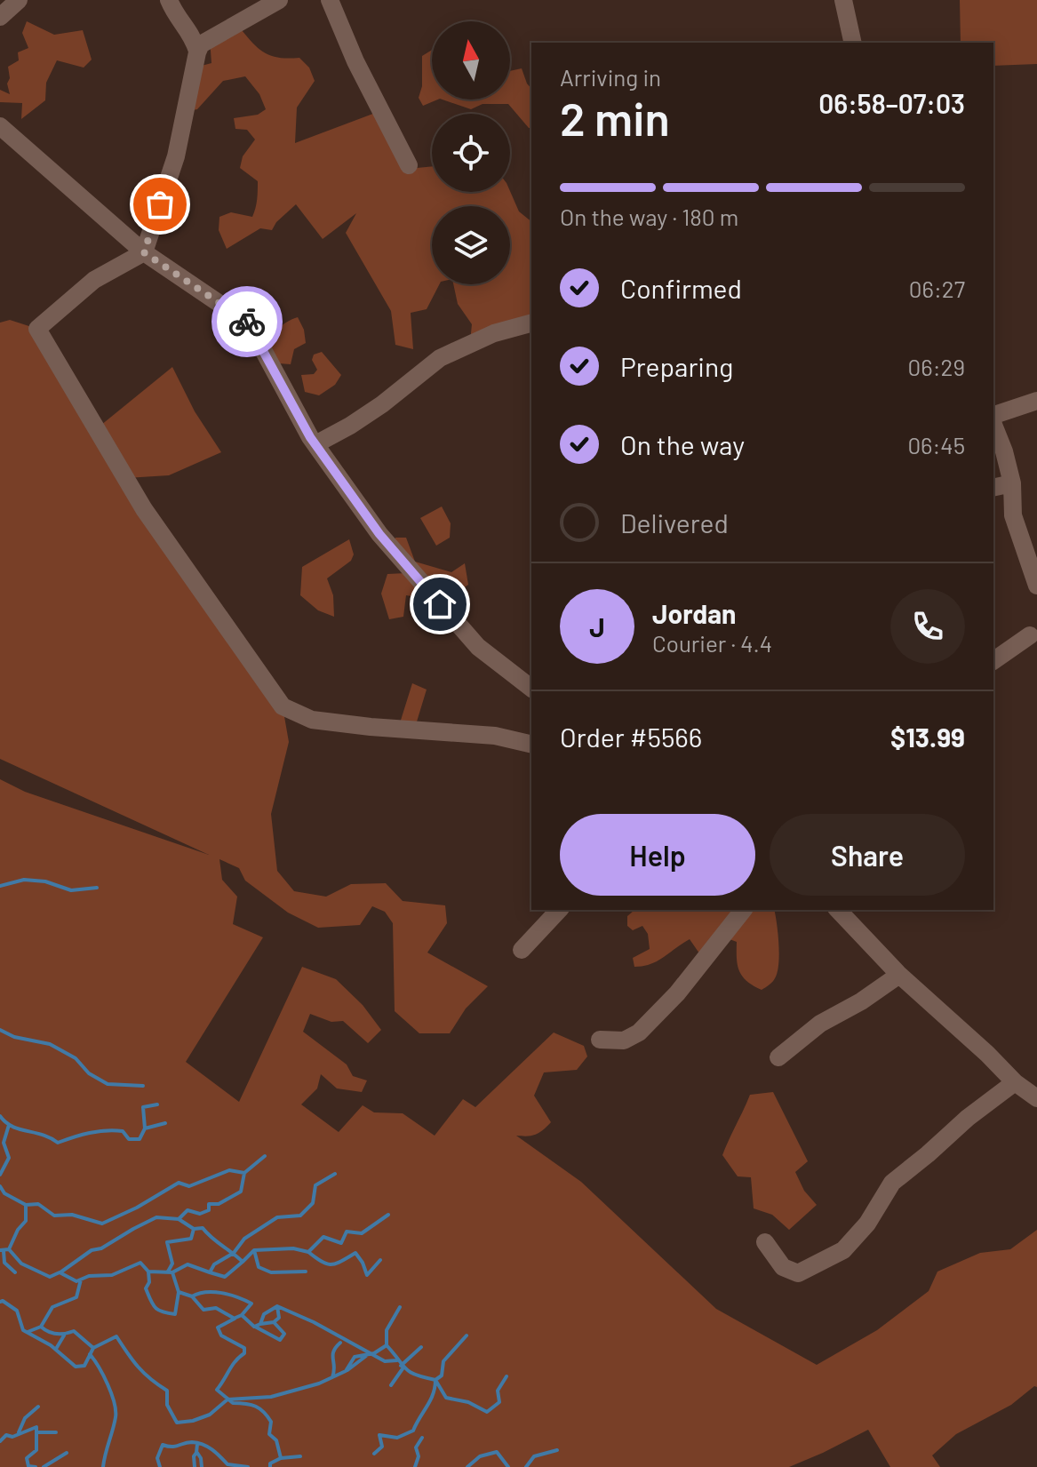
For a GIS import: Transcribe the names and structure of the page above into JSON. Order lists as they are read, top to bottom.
{
  "north": "top",
  "page": {
    "heading": ["2 min", "Arriving in", "06:58–07:03"],
    "panel": [
      "Jordan",
      "Courier · 4.4",
      "Order #5566",
      "$13.99"
    ],
    "bar": "On the way · 180 m",
    "list": [
      ["Confirmed", "06:27"],
      ["Preparing", "06:29"],
      ["On the way", "06:45"],
      "Delivered"
    ],
    "round": "J",
    "buttons": ["Help", "Share"]
  }
}
